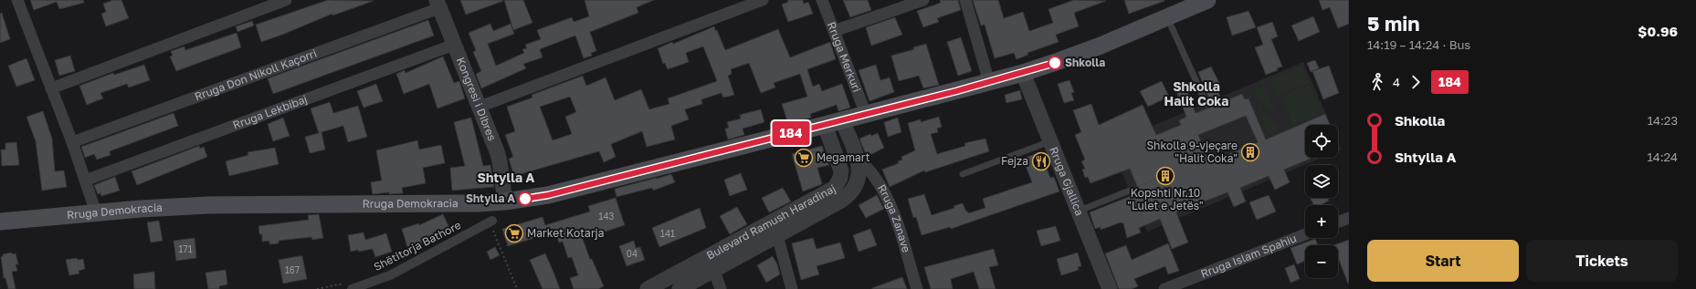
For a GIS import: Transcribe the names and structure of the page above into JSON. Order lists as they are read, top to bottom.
{
  "streets": {
    "main road": ["Rruga Demokracia"],
    "street": [
      "Rruga Merkuri",
      "Rruga Don Nikoll Kaçorri",
      "Kongresi i Dibres",
      "Rruga Lekbibaj",
      "Rruga Gjallica",
      "Rruga Zanave",
      "Bulevard Ramush Haradinaj",
      "Shëtitorja Bathore",
      "Rruga Islam Spahiu"
    ]
  },
  "crossings": [
    ["Rruga Merkuri", "Rruga Demokracia"],
    ["Rruga Don Nikoll Kaçorri", "Kongresi i Dibres"],
    ["Kongresi i Dibres", "Rruga Lekbibaj"],
    ["Kongresi i Dibres", "Rruga Demokracia"],
    ["Rruga Gjallica", "Rruga Demokracia"],
    ["Rruga Demokracia", "Bulevard Ramush Haradinaj"],
    ["Rruga Zanave", "Bulevard Ramush Haradinaj"]
  ],
  "districts": ["Shkolla Halit Coka", "Shtylla A"],
  "places": {
    "other": ["Shkolla", "Shtylla A"],
    "building": ["Shkolla 9-vjeçare \"Halit Coka\"", "Kopshti Nr.10 \"Lulet e Jetës\""],
    "supermarket": ["Megamart", "Market Kotarja"],
    "restaurant": ["Fejza"]
  },
  "lines": ["bus line 184"],
  "house_numbers": [
    "143",
    "141",
    "171",
    "04",
    "167"
  ],
  "page": {
    "on_map": "184",
    "heading": ["5 min", "14:19 – 14:24 · Bus", "$0.96"],
    "legs": ["4", "184"],
    "list": [
      {
        "name": "Shkolla",
        "value": "14:23"
      },
      {
        "name": "Shtylla A",
        "value": "14:24"
      }
    ],
    "map_buttons": ["+", "−"],
    "buttons": ["Start", "Tickets"]
  }
}
